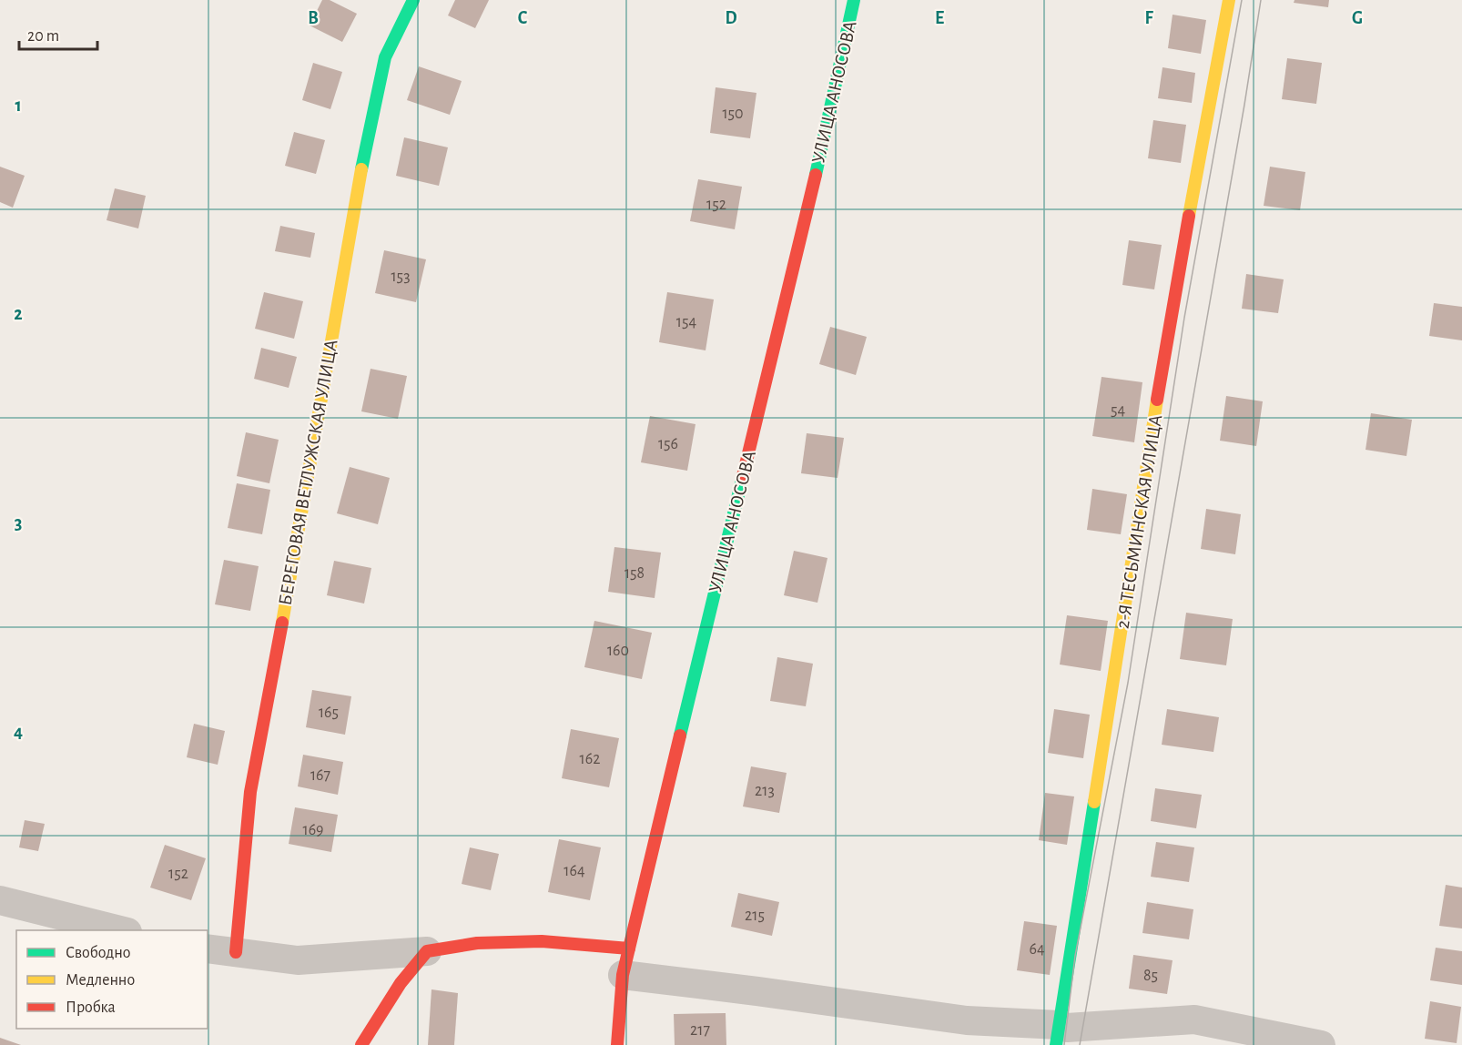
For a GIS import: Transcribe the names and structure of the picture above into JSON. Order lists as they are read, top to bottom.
{
  "streets": {
    "street": ["УЛИЦА АНОСОВА", "БЕРЕГОВАЯ ВЕТЛУЖСКАЯ УЛИЦА", "2-Я ТЕСЬМИНСКАЯ УЛИЦА"]
  },
  "house_numbers": [
    "150",
    "152",
    "153",
    "154",
    "54",
    "156",
    "158",
    "160",
    "165",
    "162",
    "167",
    "213",
    "169",
    "164",
    "152",
    "215",
    "64",
    "85",
    "217"
  ],
  "legend": ["Свободно", "Медленно", "Пробка"],
  "scale_bar": "20 m",
  "grid": {
    "columns": [
      "B",
      "C",
      "D",
      "E",
      "F",
      "G"
    ],
    "rows": [
      "1",
      "2",
      "3",
      "4"
    ]
  }
}
